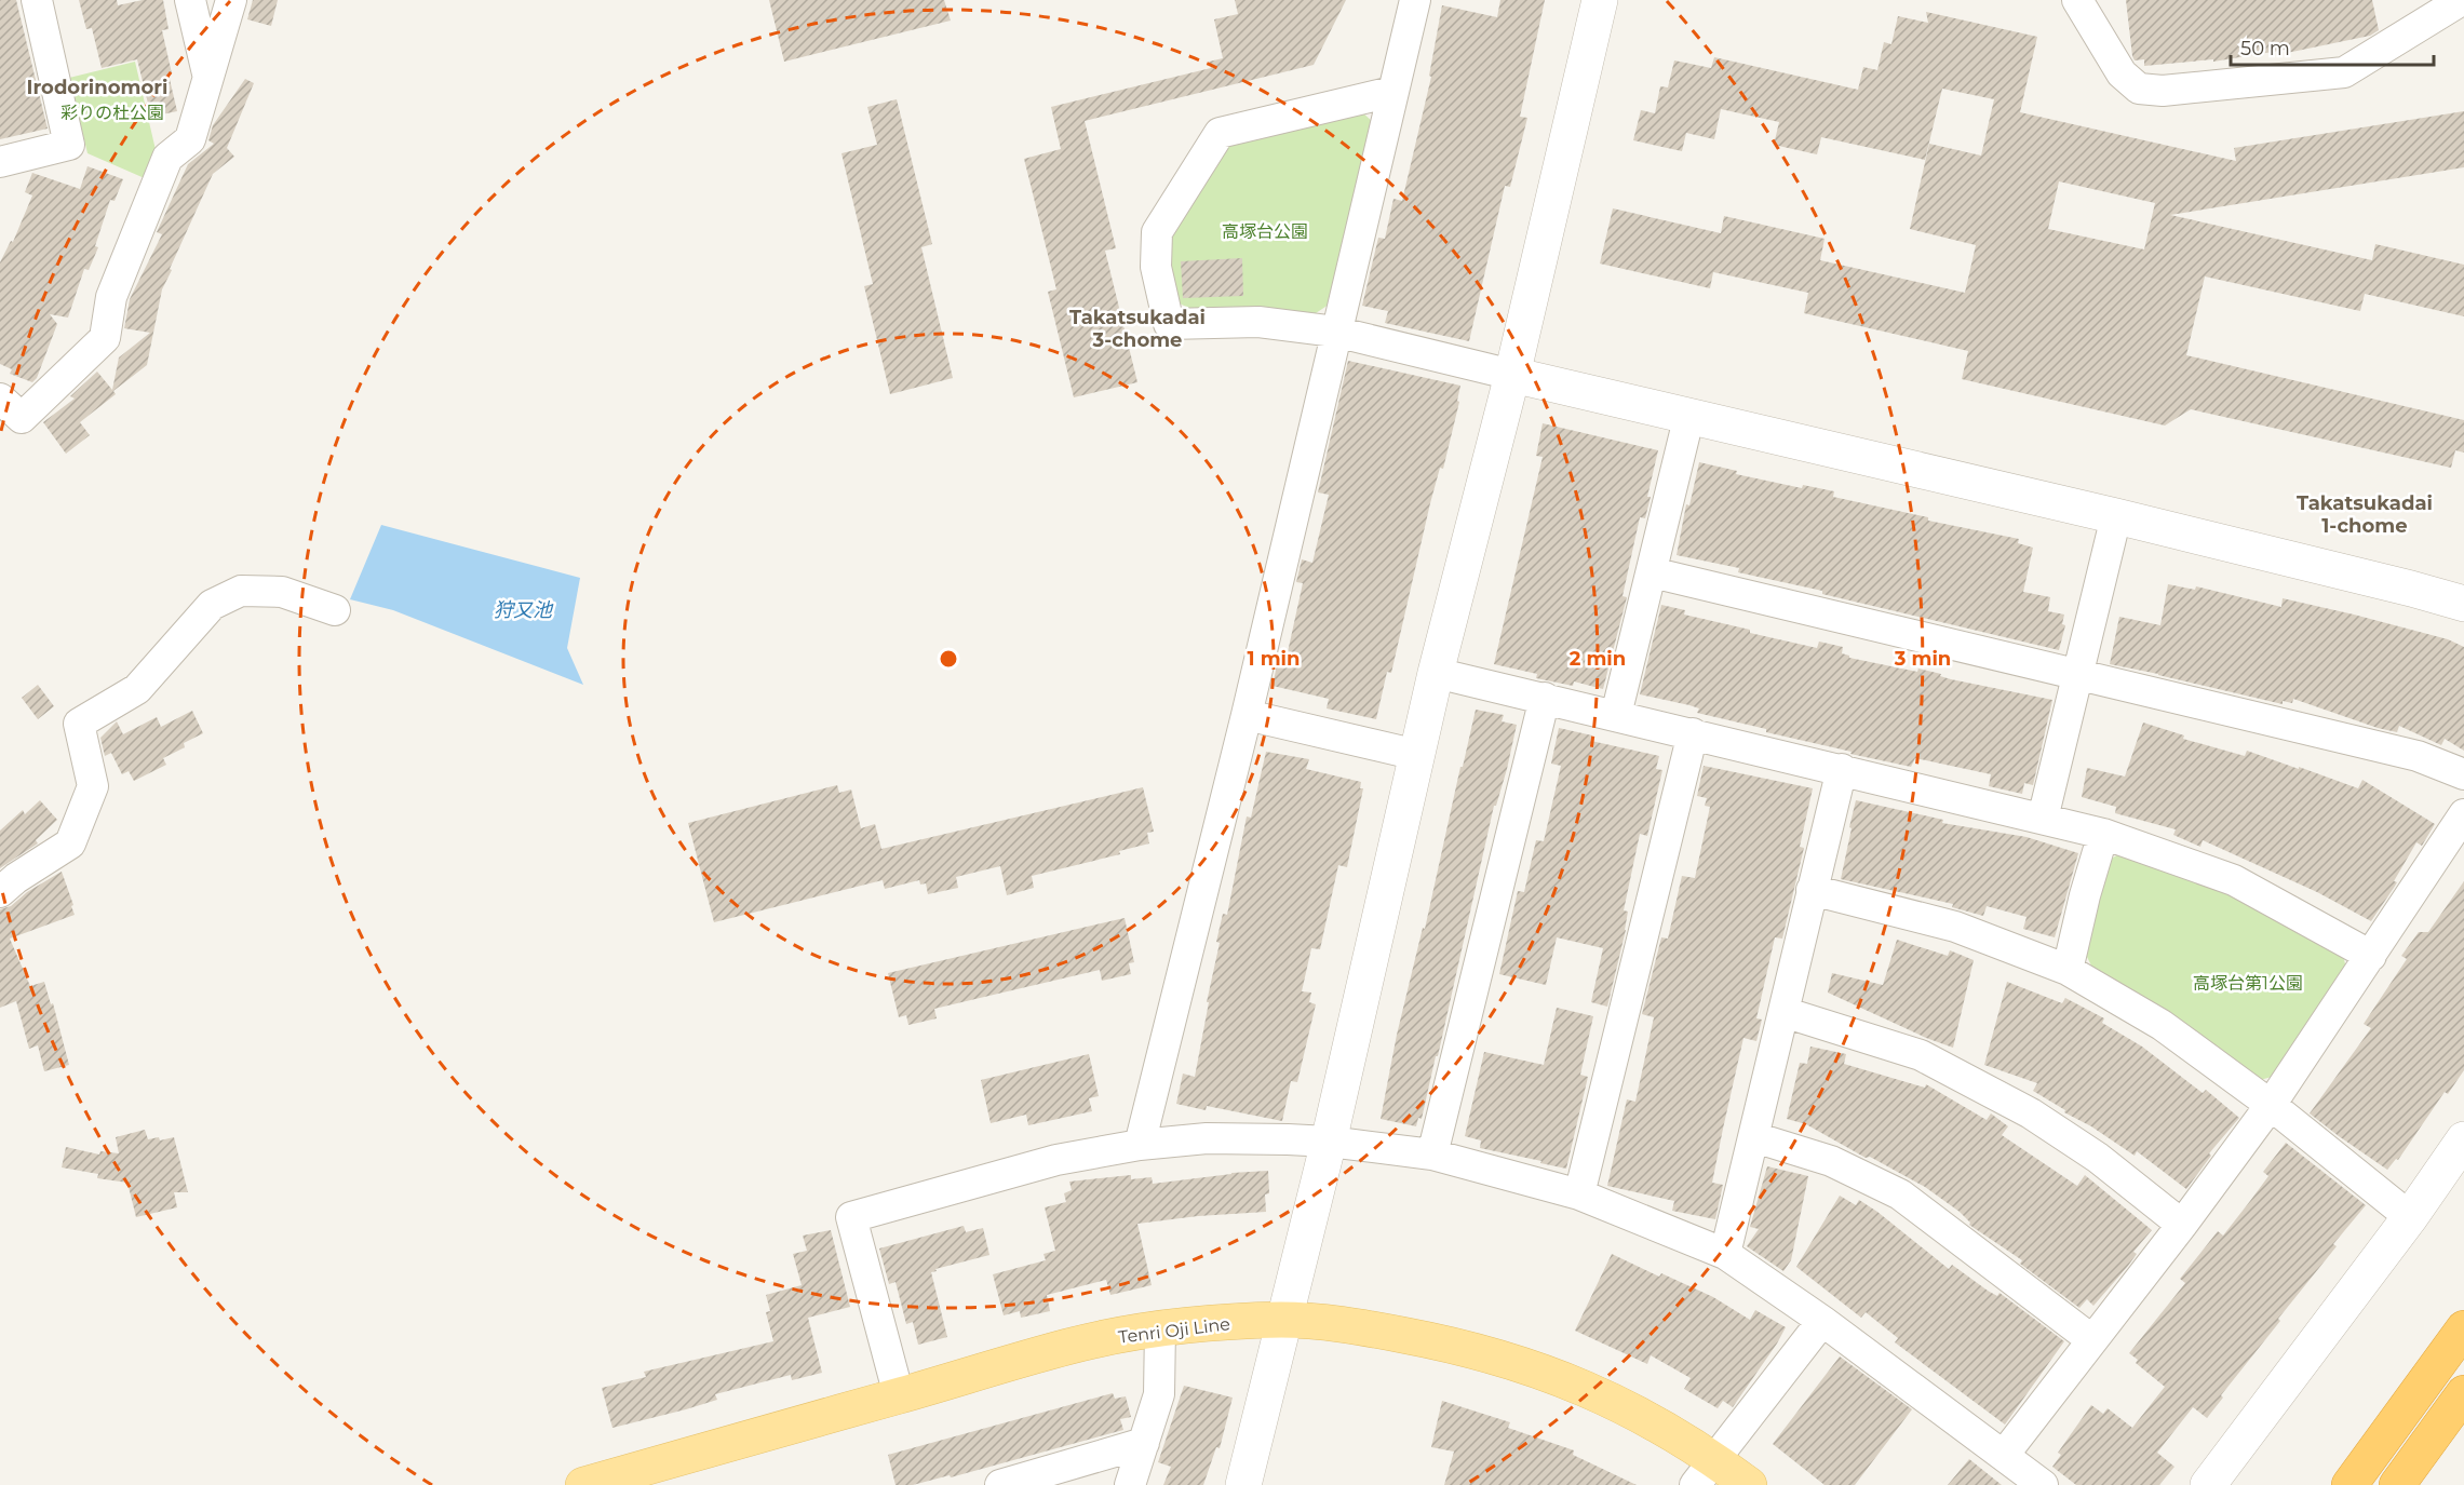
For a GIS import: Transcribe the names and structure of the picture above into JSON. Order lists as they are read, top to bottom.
{
  "streets": {
    "main road": ["Tenri Oji Line"]
  },
  "districts": ["Irodorinomori", "Takatsukadai 3-chome", "Takatsukadai 1-chome"],
  "water": ["狩又池"],
  "parks": ["彩りの杜公園", "高塚台公園", "高塚台第1公園"],
  "scale_bar": "50 m",
  "rings": ["1 min", "2 min", "3 min"]
}
